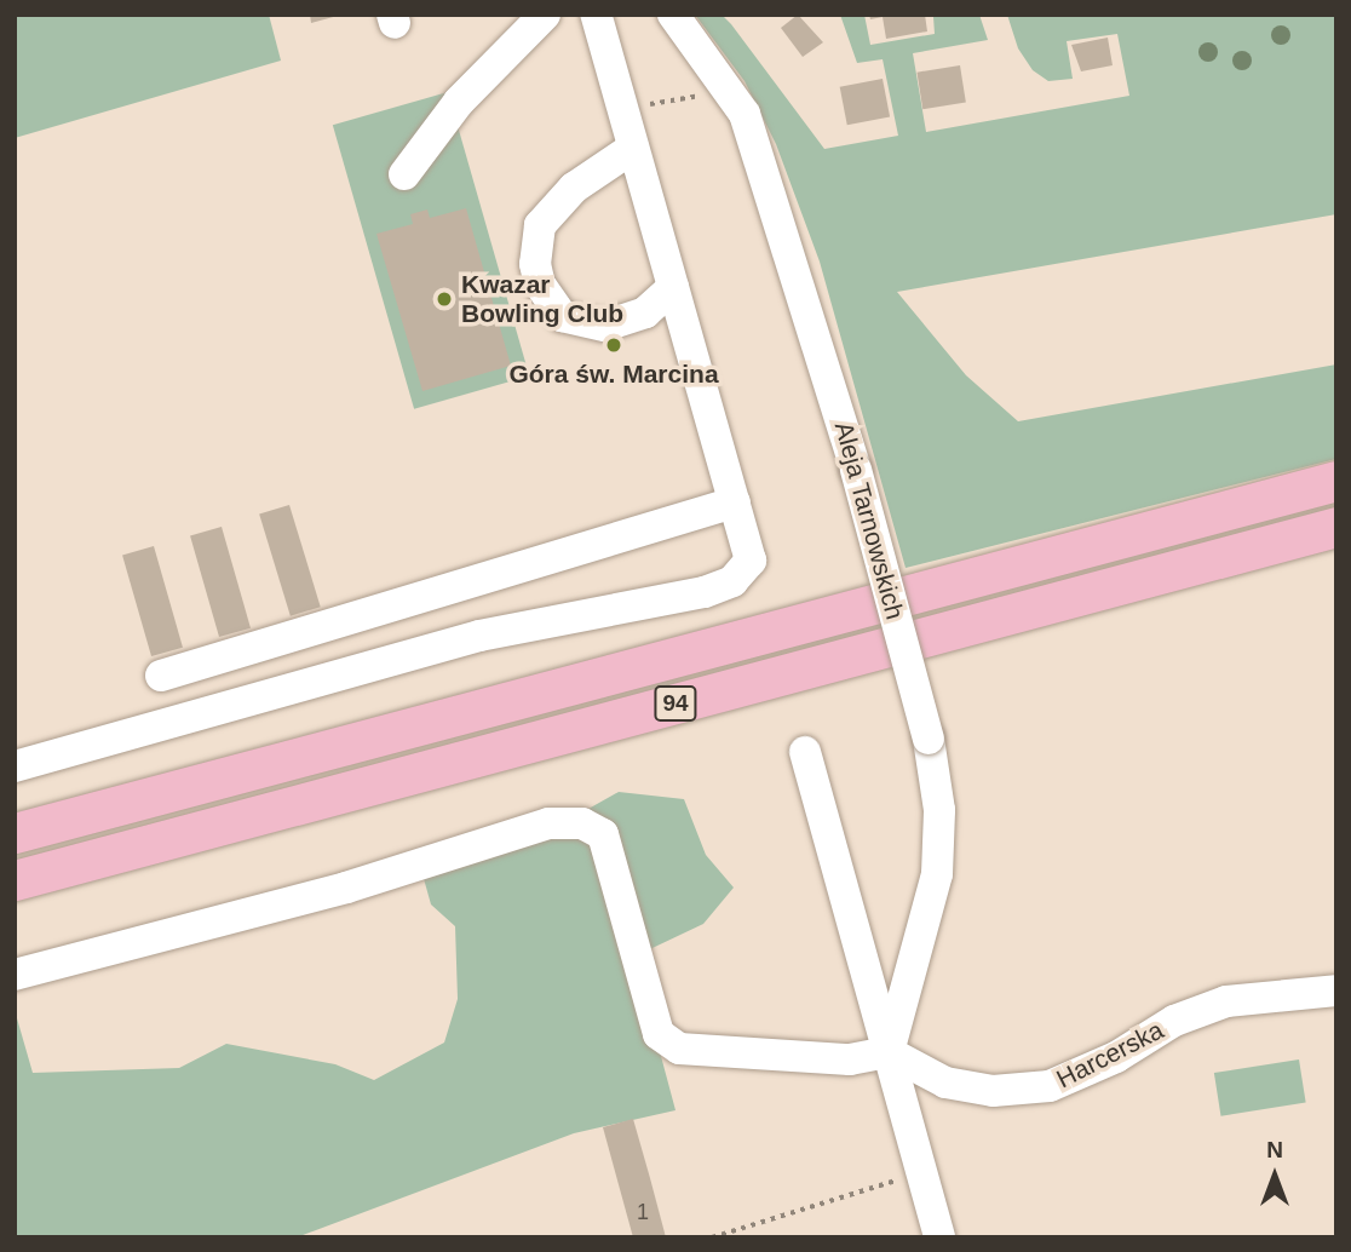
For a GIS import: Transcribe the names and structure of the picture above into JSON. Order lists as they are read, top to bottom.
{
  "streets": {
    "main road": ["94"],
    "street": ["Aleja Tarnowskich", "Harcerska"]
  },
  "crossings": [
    ["Aleja Tarnowskich", "Harcerska"]
  ],
  "places": ["Kwazar Bowling Club", "Góra św. Marcina"],
  "house_numbers": ["1"],
  "north": "top"
}
